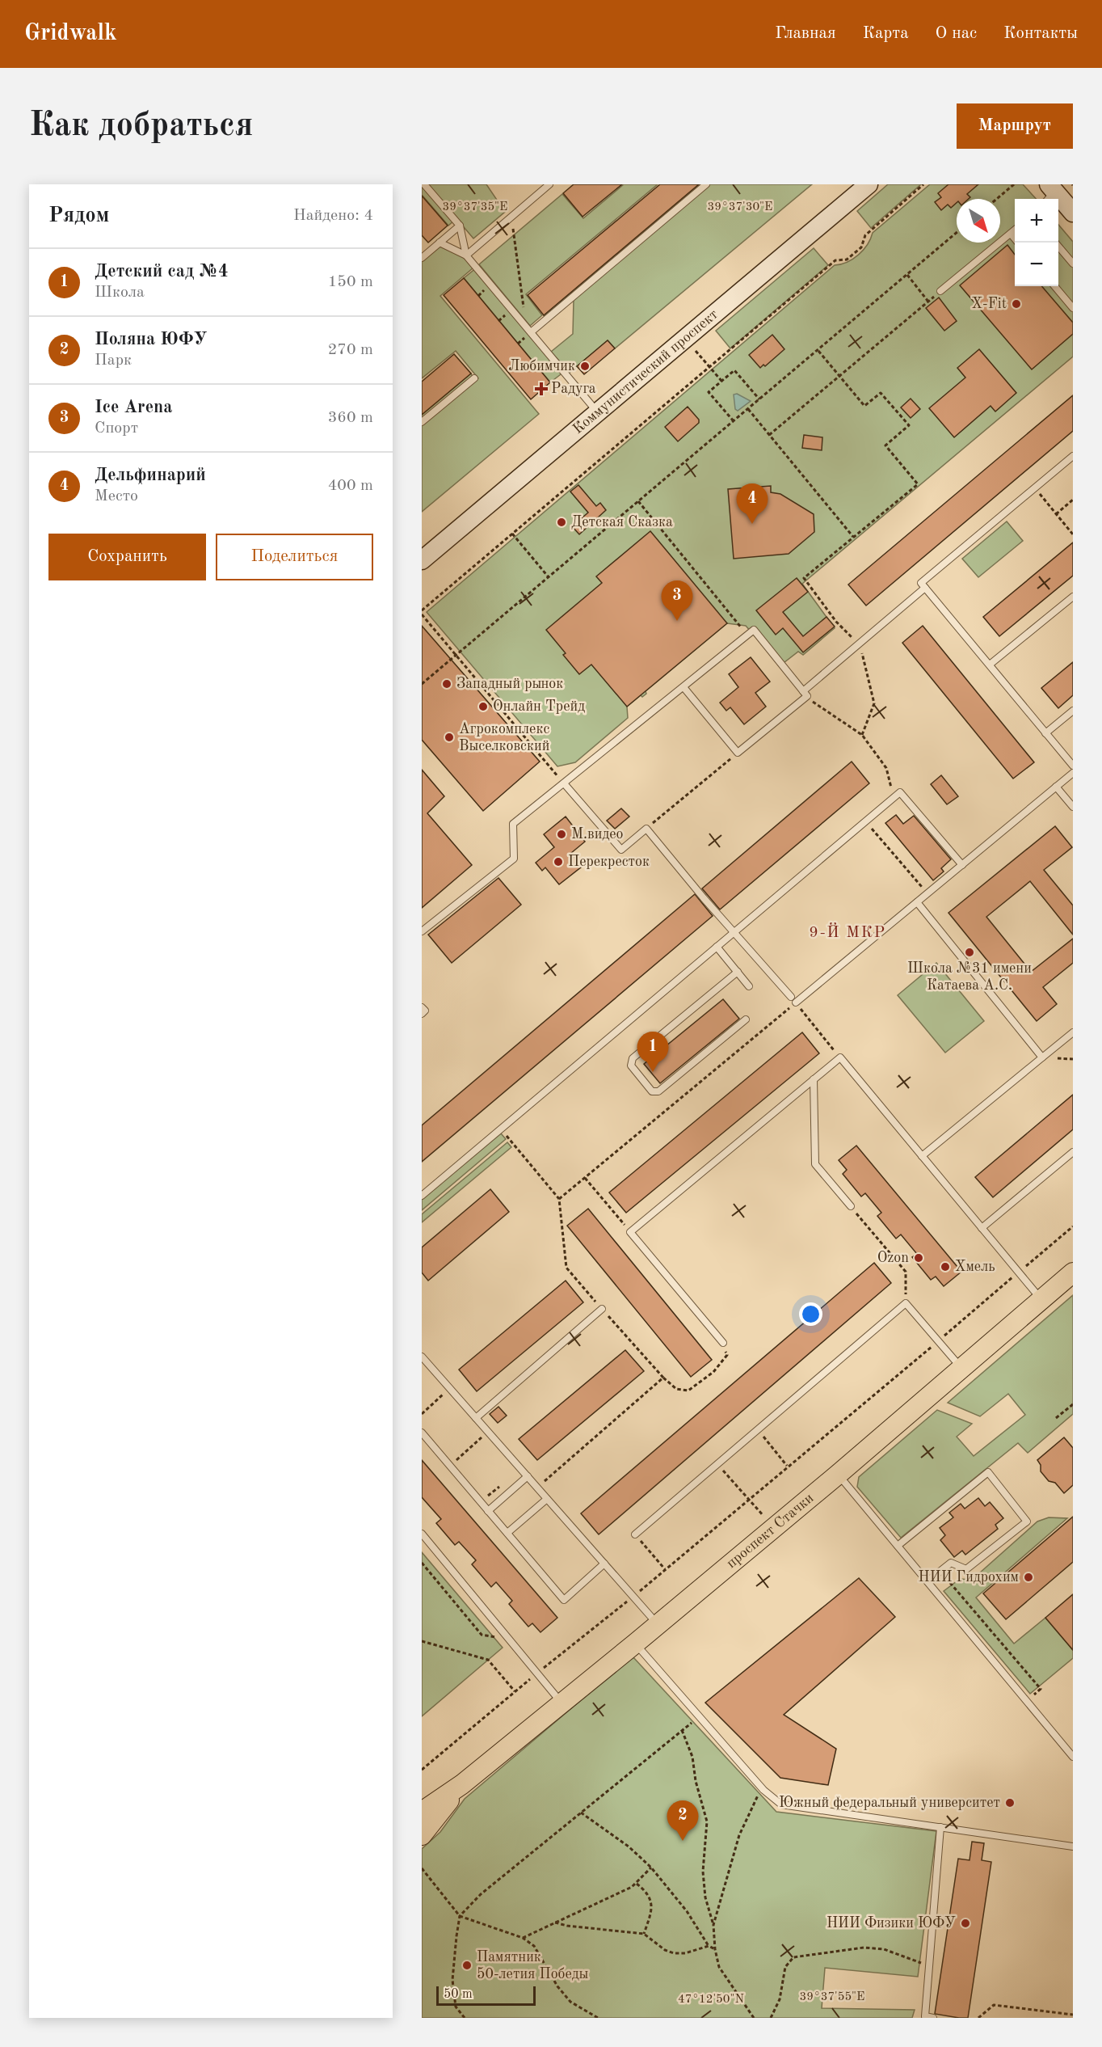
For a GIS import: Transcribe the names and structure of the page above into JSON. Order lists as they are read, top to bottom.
{
  "streets": {
    "main road": ["Коммунистический проспект", "проспект Стачки"]
  },
  "districts": ["9-Й МКР"],
  "places": {
    "other": [
      "X-Fit",
      "Любимчик",
      "Детская Сказка",
      "Западный рынок",
      "Онлайн Трейд",
      "Агрокомплекс Выселковский",
      "М.видео",
      "Перекресток",
      "Школа №31 имени Катаева А.С.",
      "Ozon",
      "Хмель",
      "НИИ Гидрохим",
      "Южный федеральный университет",
      "НИИ Физики ЮФУ",
      "Памятник 50-летия Победы"
    ],
    "health": ["Радуга"]
  },
  "scale_bar": "50 m",
  "north": "bottom right",
  "page": {
    "header": "Gridwalk",
    "nav": [
      "Главная",
      "Карта",
      "О нас",
      "Контакты"
    ],
    "buttons": [
      "Маршрут",
      ["Сохранить", "Поделиться"]
    ],
    "title": "Как добраться",
    "heading": ["Рядом", "Найдено: 4"],
    "map_buttons": ["+", "−"],
    "list": [
      {
        "mark": "1",
        "name": "Детский сад №4",
        "note": "Школа",
        "value": "150 m"
      },
      {
        "mark": "2",
        "name": "Поляна ЮФУ",
        "note": "Парк",
        "value": "270 m"
      },
      {
        "mark": "3",
        "name": "Ice Arena",
        "note": "Спорт",
        "value": "360 m"
      },
      {
        "mark": "4",
        "name": "Дельфинарий",
        "note": "Место",
        "value": "400 m"
      }
    ],
    "pins": [
      "4",
      "3",
      "1",
      "2"
    ],
    "scale": "50 m"
  },
  "coordinates": [
    "39°37'35\"E",
    "39°37'30\"E",
    "39°37'55\"E",
    "47°12'50\"N"
  ]
}
